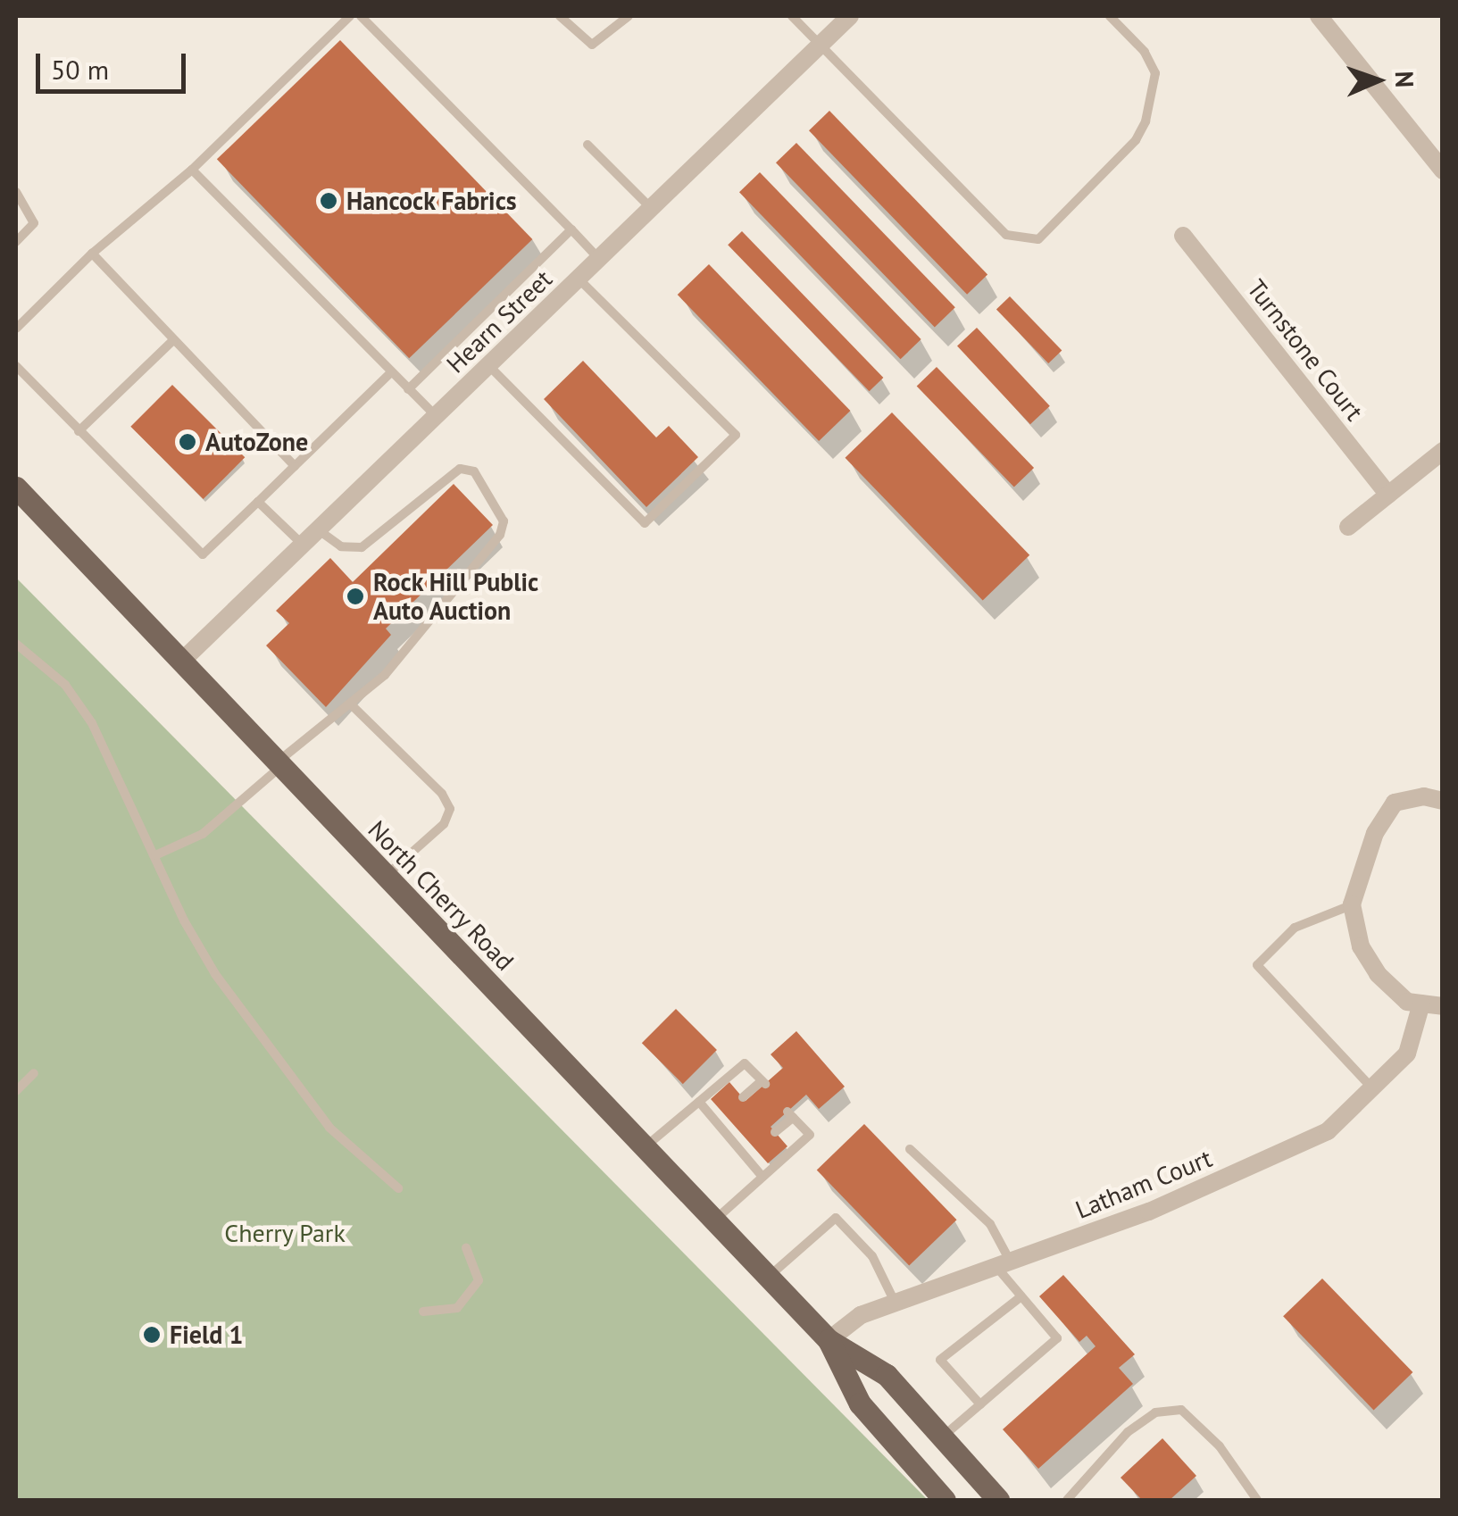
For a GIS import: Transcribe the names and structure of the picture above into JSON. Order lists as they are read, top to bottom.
{
  "streets": {
    "main road": ["North Cherry Road"],
    "street": ["Hearn Street", "Turnstone Court", "Latham Court"]
  },
  "crossings": [
    ["Hearn Street", "North Cherry Road"],
    ["North Cherry Road", "Latham Court"]
  ],
  "parks": ["Cherry Park"],
  "places": [
    "Hancock Fabrics",
    "AutoZone",
    "Rock Hill Public Auto Auction",
    "Field 1"
  ],
  "scale_bar": "50 m",
  "north": "right"
}
